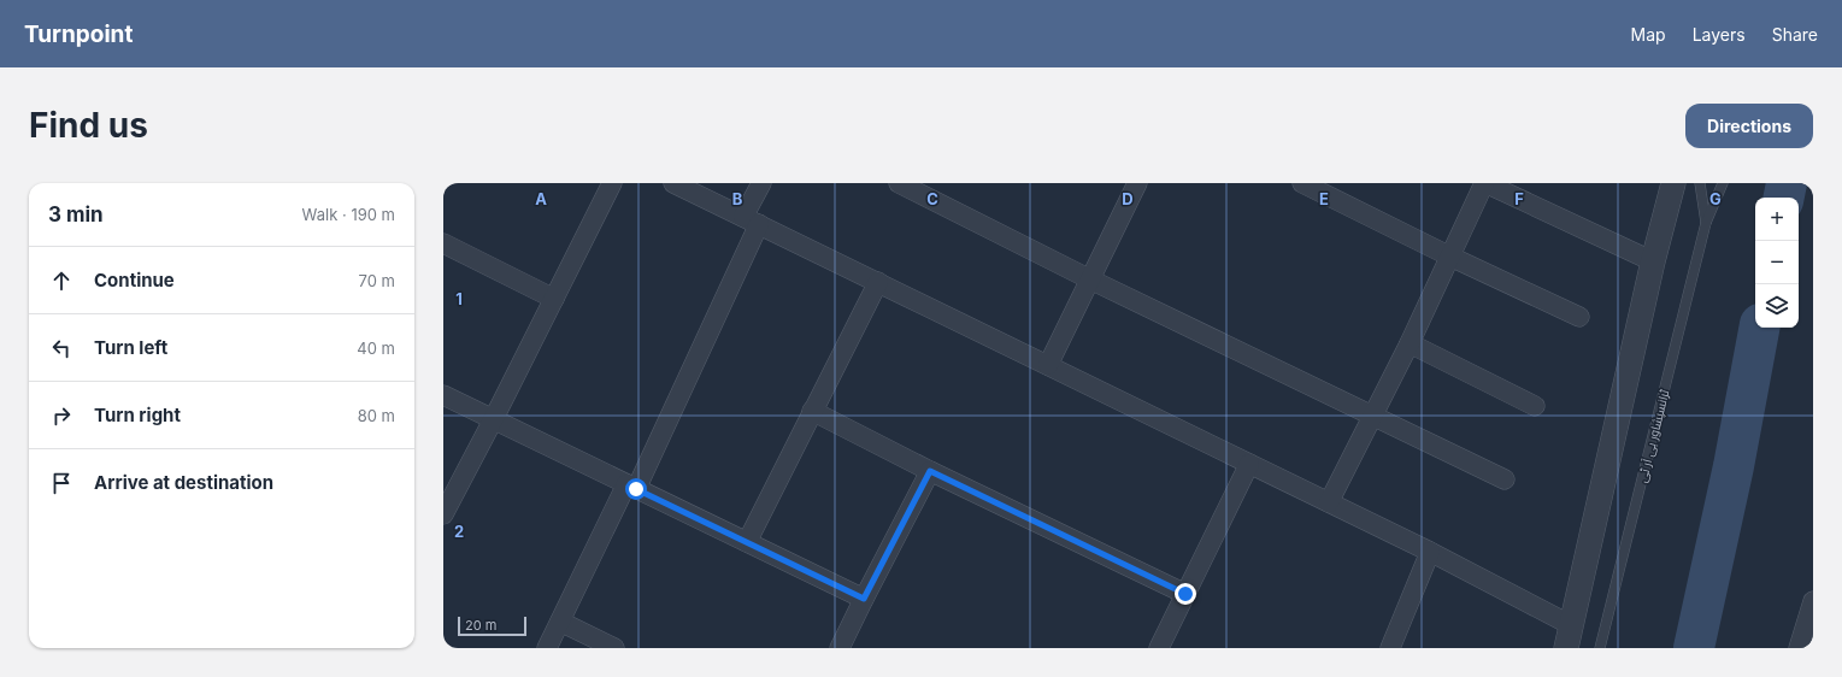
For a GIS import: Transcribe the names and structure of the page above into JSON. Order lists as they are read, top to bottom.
{
  "streets": {
    "lane": ["ٹرانسپشاور بی آر ٹی"]
  },
  "scale_bar": "20 m",
  "page": {
    "header": "Turnpoint",
    "nav": ["Map", "Layers", "Share"],
    "buttons": "Directions",
    "title": "Find us",
    "heading": ["3 min", "Walk · 190 m"],
    "map_buttons": ["+", "−"],
    "list": [
      ["Continue", "70 m"],
      ["Turn left", "40 m"],
      ["Turn right", "80 m"],
      "Arrive at destination"
    ],
    "scale": "20 m"
  },
  "grid": {
    "columns": [
      "A",
      "B",
      "C",
      "D",
      "E",
      "F",
      "G"
    ],
    "rows": ["1", "2"]
  }
}
